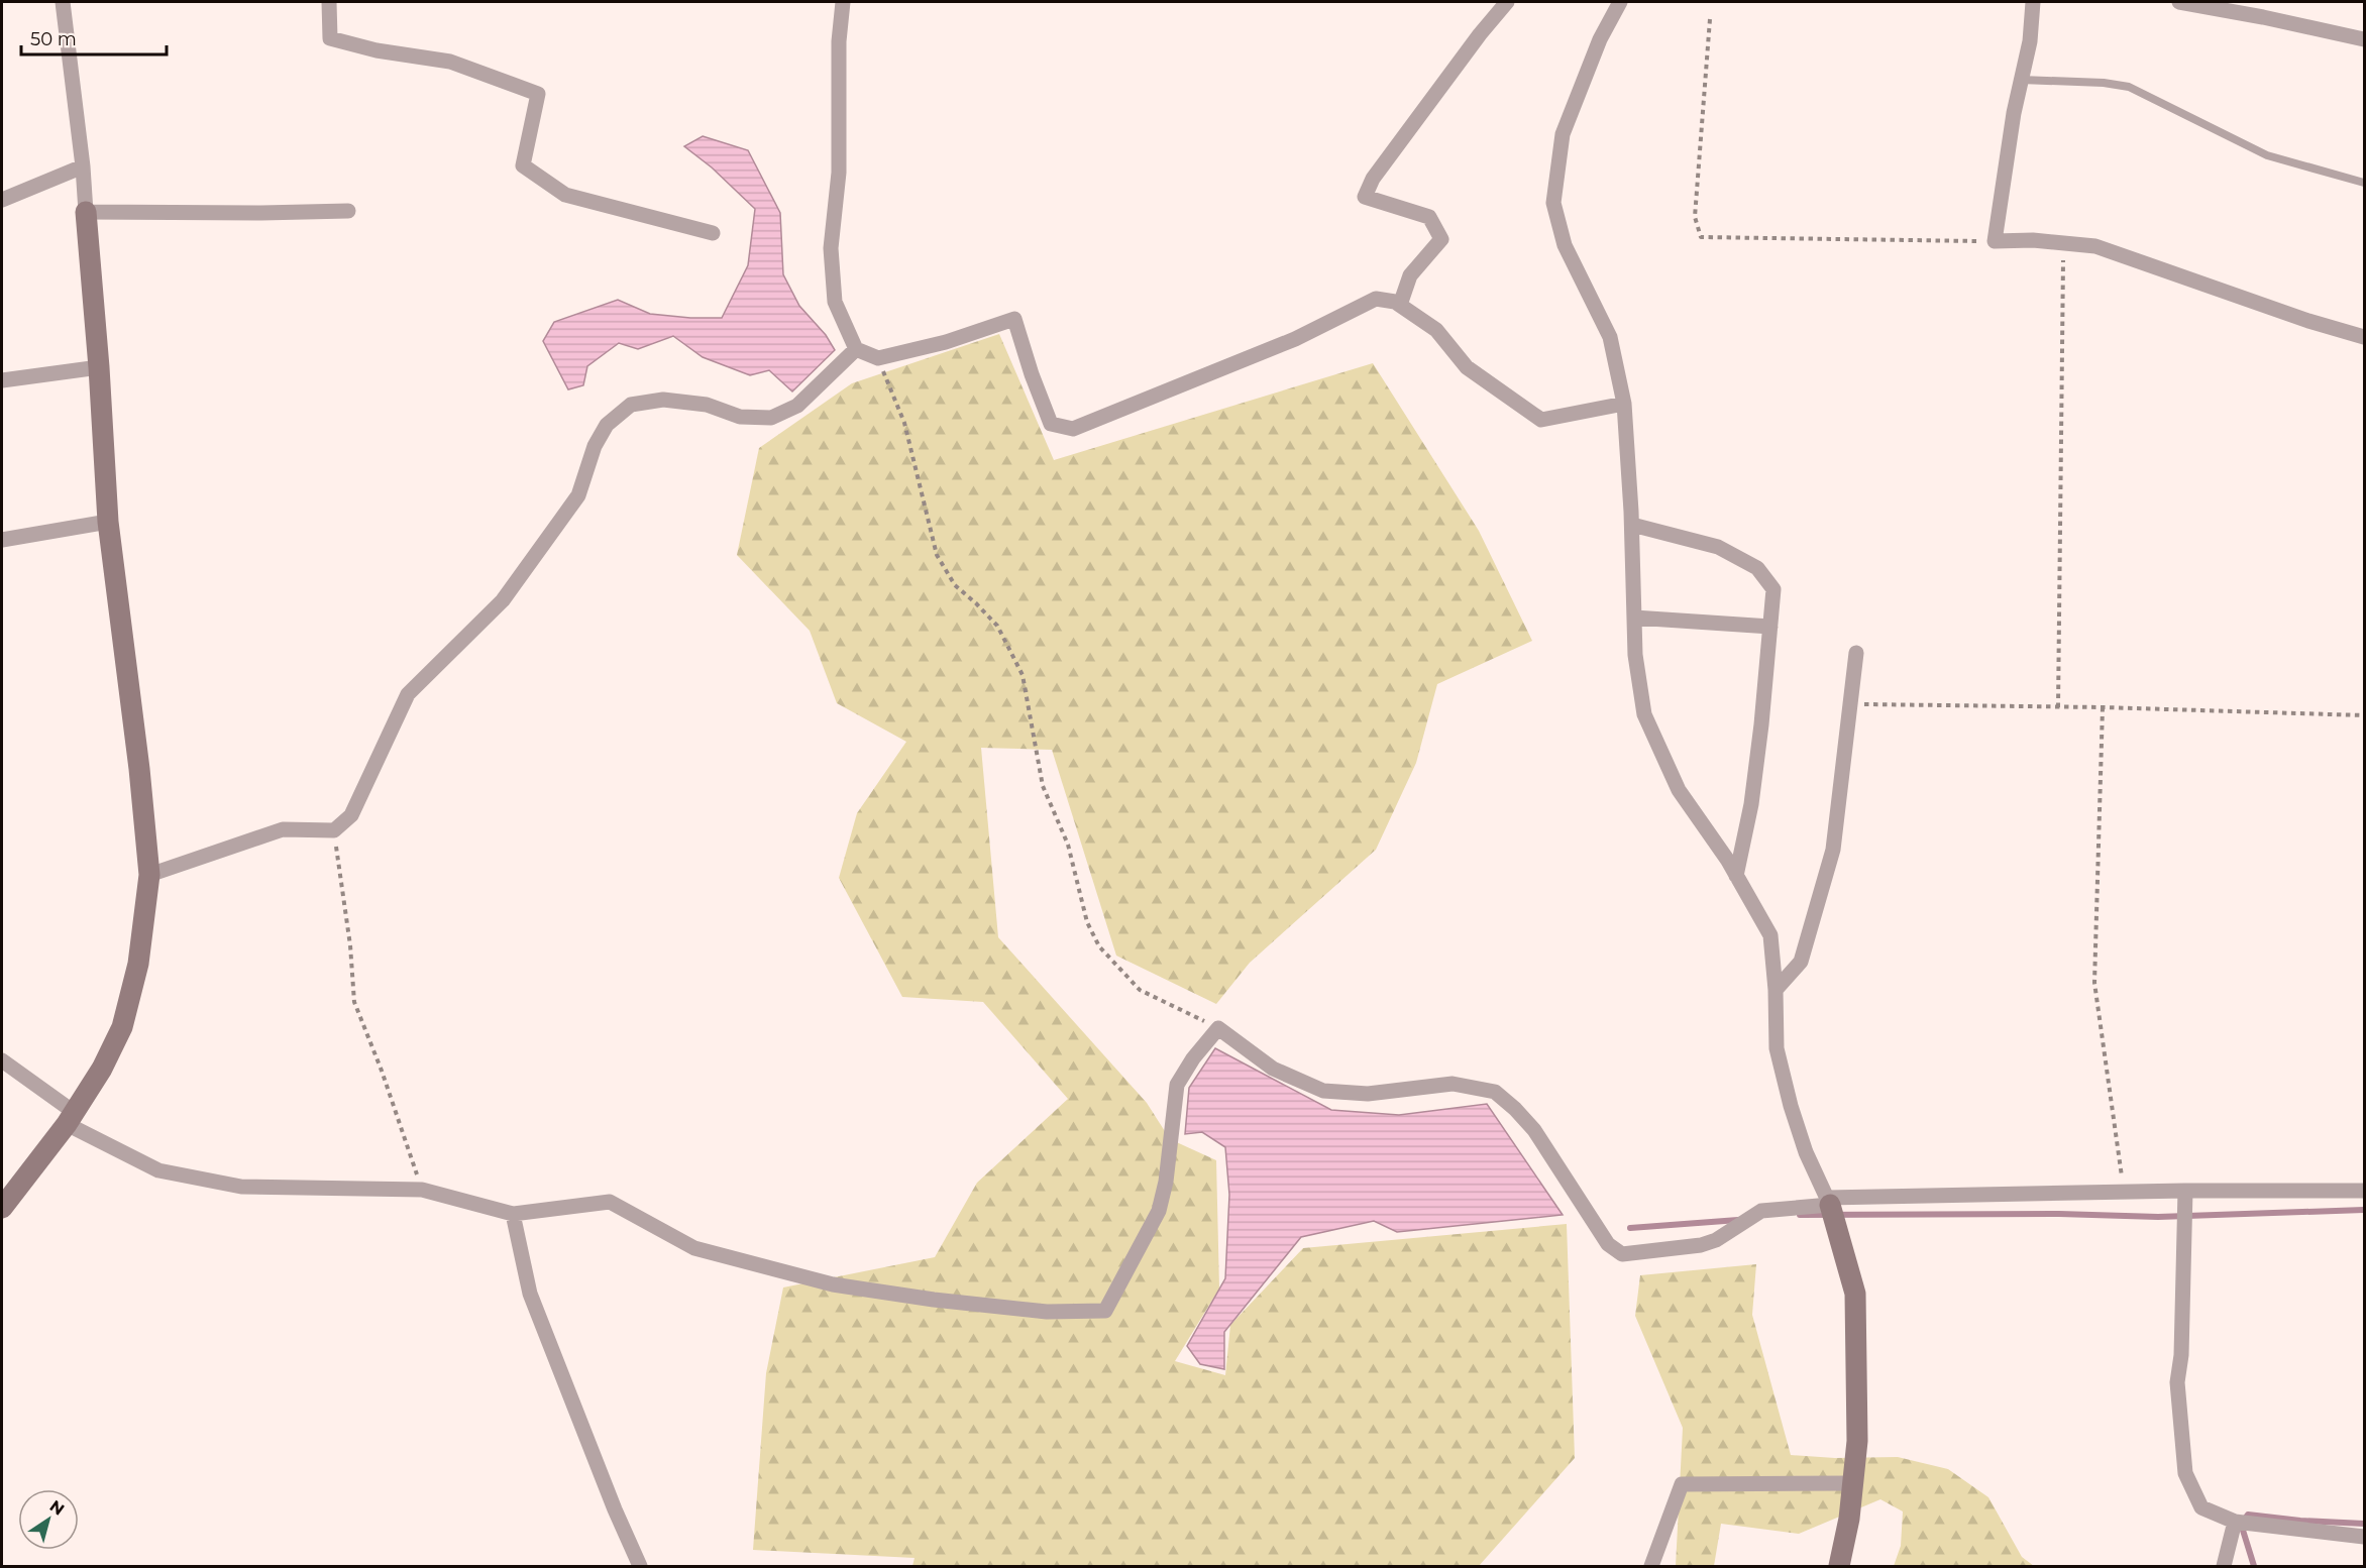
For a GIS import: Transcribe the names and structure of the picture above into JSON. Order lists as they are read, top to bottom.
{
  "scale_bar": "50 m",
  "north": "top right"
}
